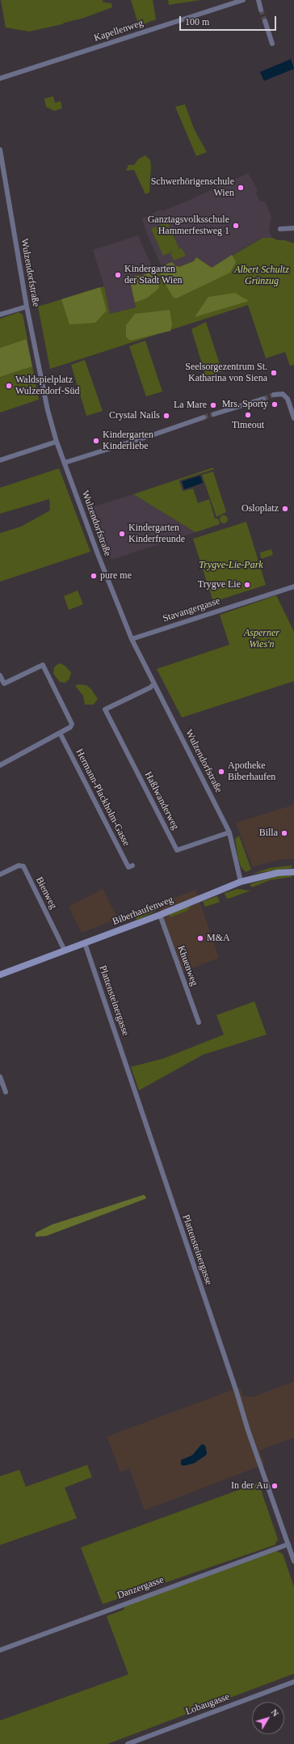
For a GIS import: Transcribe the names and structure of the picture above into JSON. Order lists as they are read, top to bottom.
{
  "streets": {
    "main road": ["Biberhaufenweg"],
    "street": [
      "Kapellenweg",
      "Wulzendorfstraße",
      "Stavangergasse",
      "Hermann-Plackholm-Gasse",
      "Haßlwanderweg",
      "Bienweg",
      "Khuenweg",
      "Plattensteinergasse",
      "Danzergasse",
      "Lobaugasse"
    ]
  },
  "crossings": [
    ["Wulzendorfstraße", "Stavangergasse"],
    ["Wulzendorfstraße", "Haßlwanderweg"],
    ["Wulzendorfstraße", "Biberhaufenweg"],
    ["Bienweg", "Biberhaufenweg"],
    ["Biberhaufenweg", "Khuenweg"],
    ["Biberhaufenweg", "Plattensteinergasse"],
    ["Plattensteinergasse", "Danzergasse"]
  ],
  "parks": ["Albert Schultz Grünzug", "Trygve-Lie-Park", "Asperner Wies'n"],
  "places": [
    "Schwerhörigenschule Wien",
    "Ganztagsvolksschule Hammerfestweg 1",
    "Kindergarten der Stadt Wien",
    "Seelsorgezentrum St. Katharina von Siena",
    "Waldspielplatz Wulzendorf-Süd",
    "Mrs. Sporty",
    "La Mare",
    "Timeout",
    "Crystal Nails",
    "Kindergarten Kinderliebe",
    "Osloplatz",
    "Kindergarten Kinderfreunde",
    "pure me",
    "Trygve Lie",
    "Apotheke Biberhaufen",
    "Billa",
    "M&A",
    "In der Au"
  ],
  "scale_bar": "100 m",
  "north": "top right"
}
